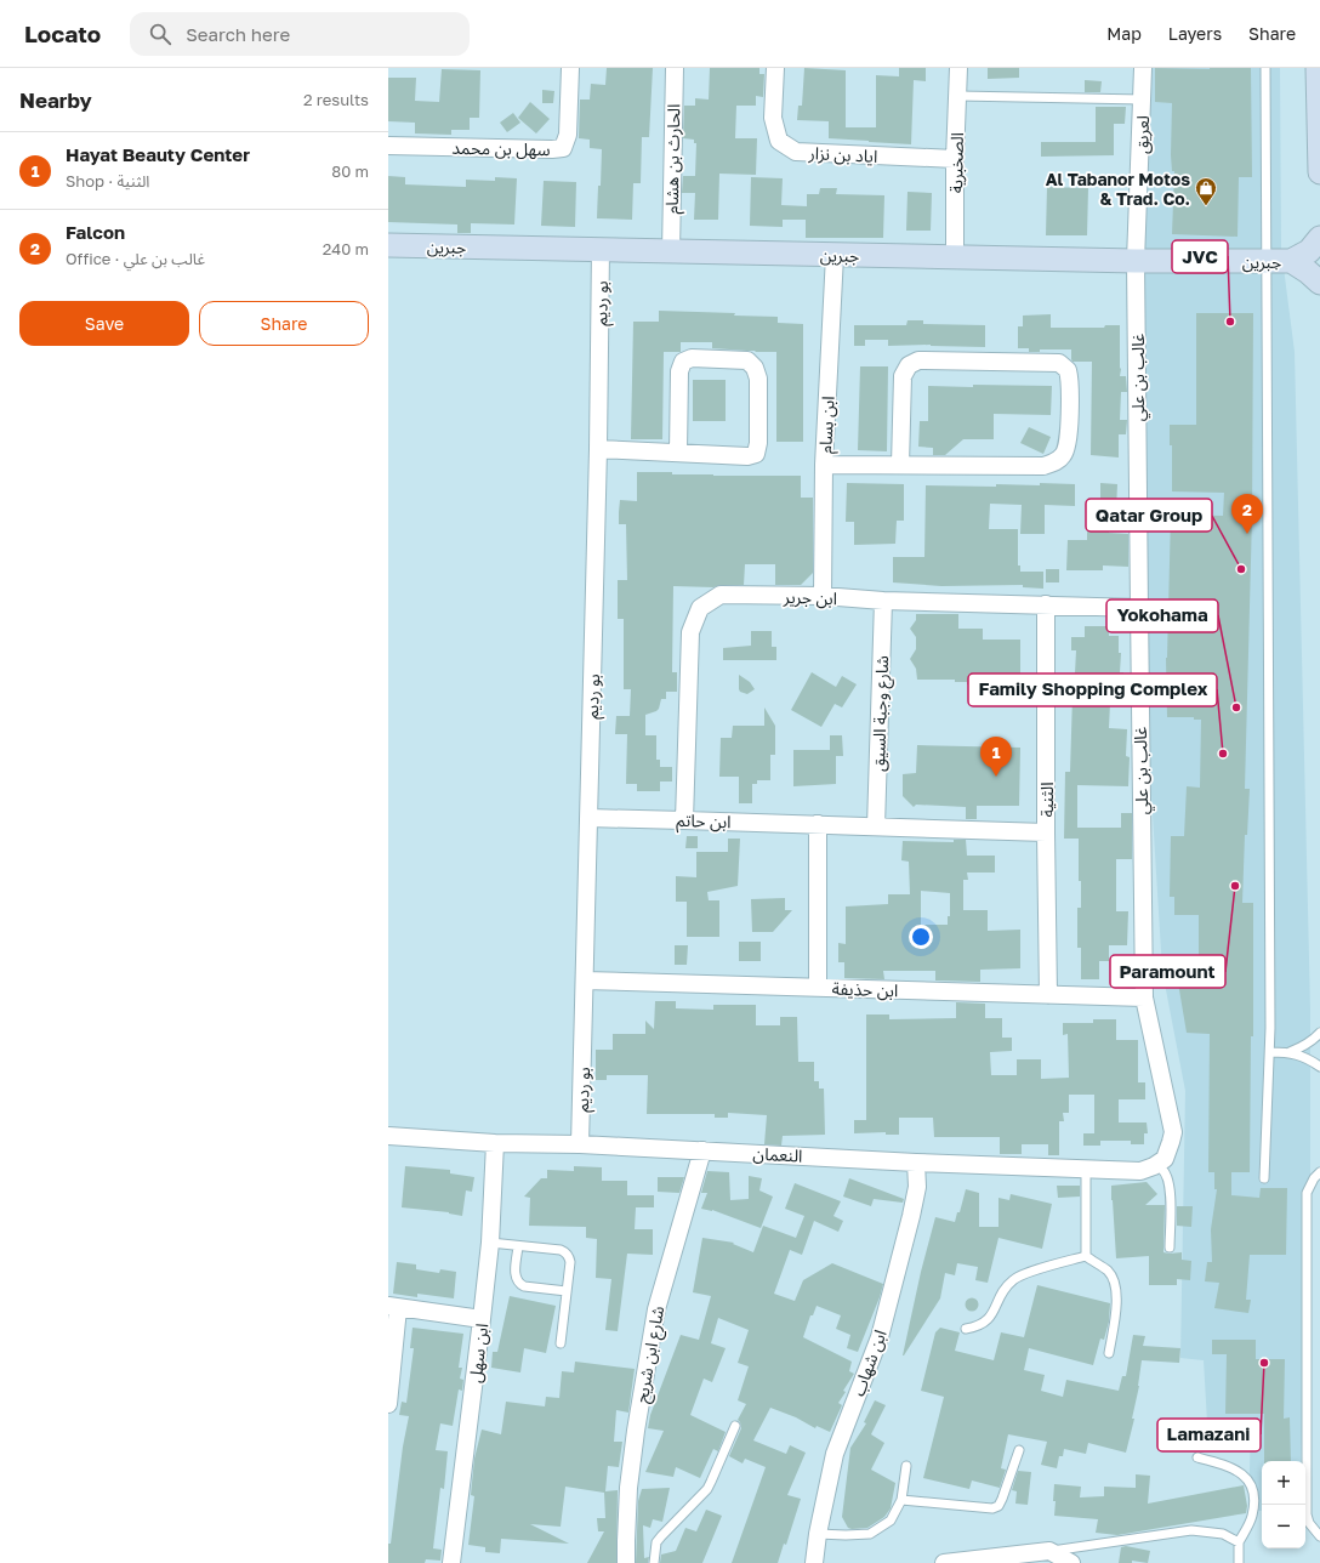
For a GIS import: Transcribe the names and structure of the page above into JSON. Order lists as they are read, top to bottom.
{
  "streets": {
    "street": [
      "لعريق",
      "سهل بن محمد",
      "اياد بن نزار",
      "الحارث بن هشام",
      "الصخبرية",
      "جبرين",
      "بو رديم",
      "غالب بن علي",
      "ابن بسام",
      "ابن جرير",
      "شارع وجبة السيق",
      "الثنية",
      "ابن حاتم",
      "ابن حذيفة",
      "النعمان",
      "ابن سهل",
      "شارع ابن شريح",
      "ابن شهاب"
    ]
  },
  "crossings": [
    ["لعريق", "جبرين"],
    ["لعريق", "غالب بن علي"],
    ["اياد بن نزار", "الصخبرية"],
    ["الحارث بن هشام", "جبرين"],
    ["الصخبرية", "جبرين"],
    ["جبرين", "بو رديم"],
    ["جبرين", "غالب بن علي"],
    ["جبرين", "ابن بسام"],
    ["بو رديم", "ابن حاتم"],
    ["بو رديم", "ابن حذيفة"],
    ["بو رديم", "النعمان"],
    ["غالب بن علي", "ابن جرير"],
    ["غالب بن علي", "ابن حذيفة"],
    ["غالب بن علي", "النعمان"],
    ["ابن بسام", "ابن جرير"],
    ["ابن جرير", "شارع وجبة السيق"],
    ["ابن جرير", "الثنية"],
    ["ابن جرير", "ابن حاتم"],
    ["شارع وجبة السيق", "ابن حاتم"],
    ["الثنية", "ابن حاتم"],
    ["الثنية", "ابن حذيفة"],
    ["النعمان", "ابن سهل"],
    ["النعمان", "شارع ابن شريح"],
    ["النعمان", "ابن شهاب"]
  ],
  "places": {
    "shop": ["Al Tabanor Motos & Trad. Co."],
    "other": [
      "JVC",
      "Qatar Group",
      "Yokohama",
      "Family Shopping Complex",
      "Paramount",
      "Lamazani"
    ]
  },
  "page": {
    "header": "Locato",
    "search": "Search here",
    "nav": ["Map", "Layers", "Share"],
    "heading": ["Nearby", "2 results"],
    "list": [
      {
        "mark": "1",
        "name": "Hayat Beauty Center",
        "note": "Shop · الثنية",
        "value": "80 m"
      },
      {
        "mark": "2",
        "name": "Falcon",
        "note": "Office · غالب بن علي",
        "value": "240 m"
      }
    ],
    "buttons": ["Save", "Share"],
    "pins": ["2", "1"],
    "map_buttons": ["+", "−"]
  }
}
